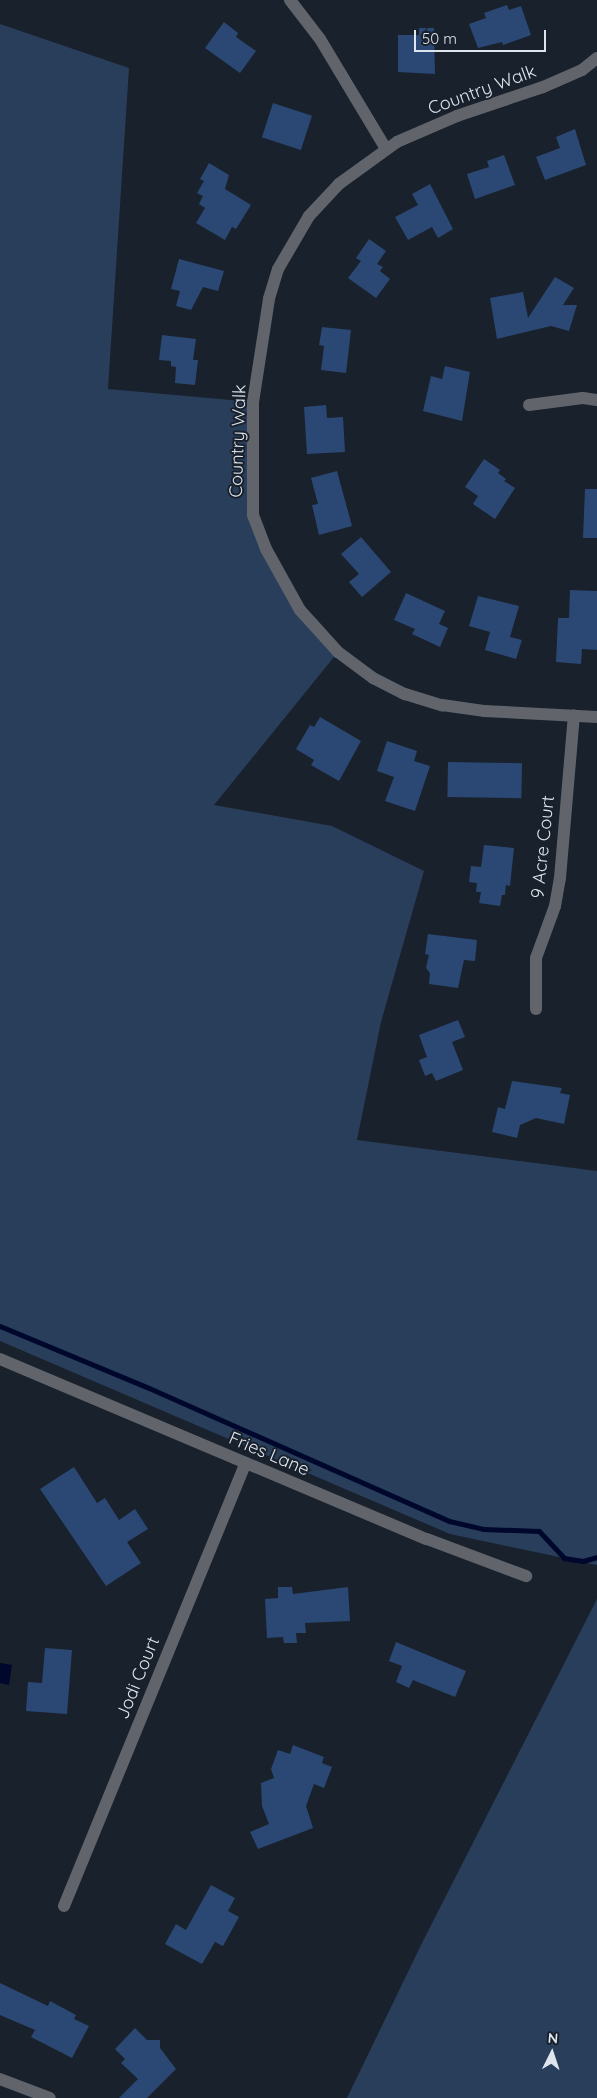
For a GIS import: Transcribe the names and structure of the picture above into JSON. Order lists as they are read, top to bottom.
{
  "streets": {
    "street": [
      "Country Walk",
      "9 Acre Court",
      "Fries Lane",
      "Jodi Court"
    ]
  },
  "crossings": [
    ["Country Walk", "9 Acre Court"],
    ["Fries Lane", "Jodi Court"]
  ],
  "scale_bar": "50 m",
  "north": "top"
}
